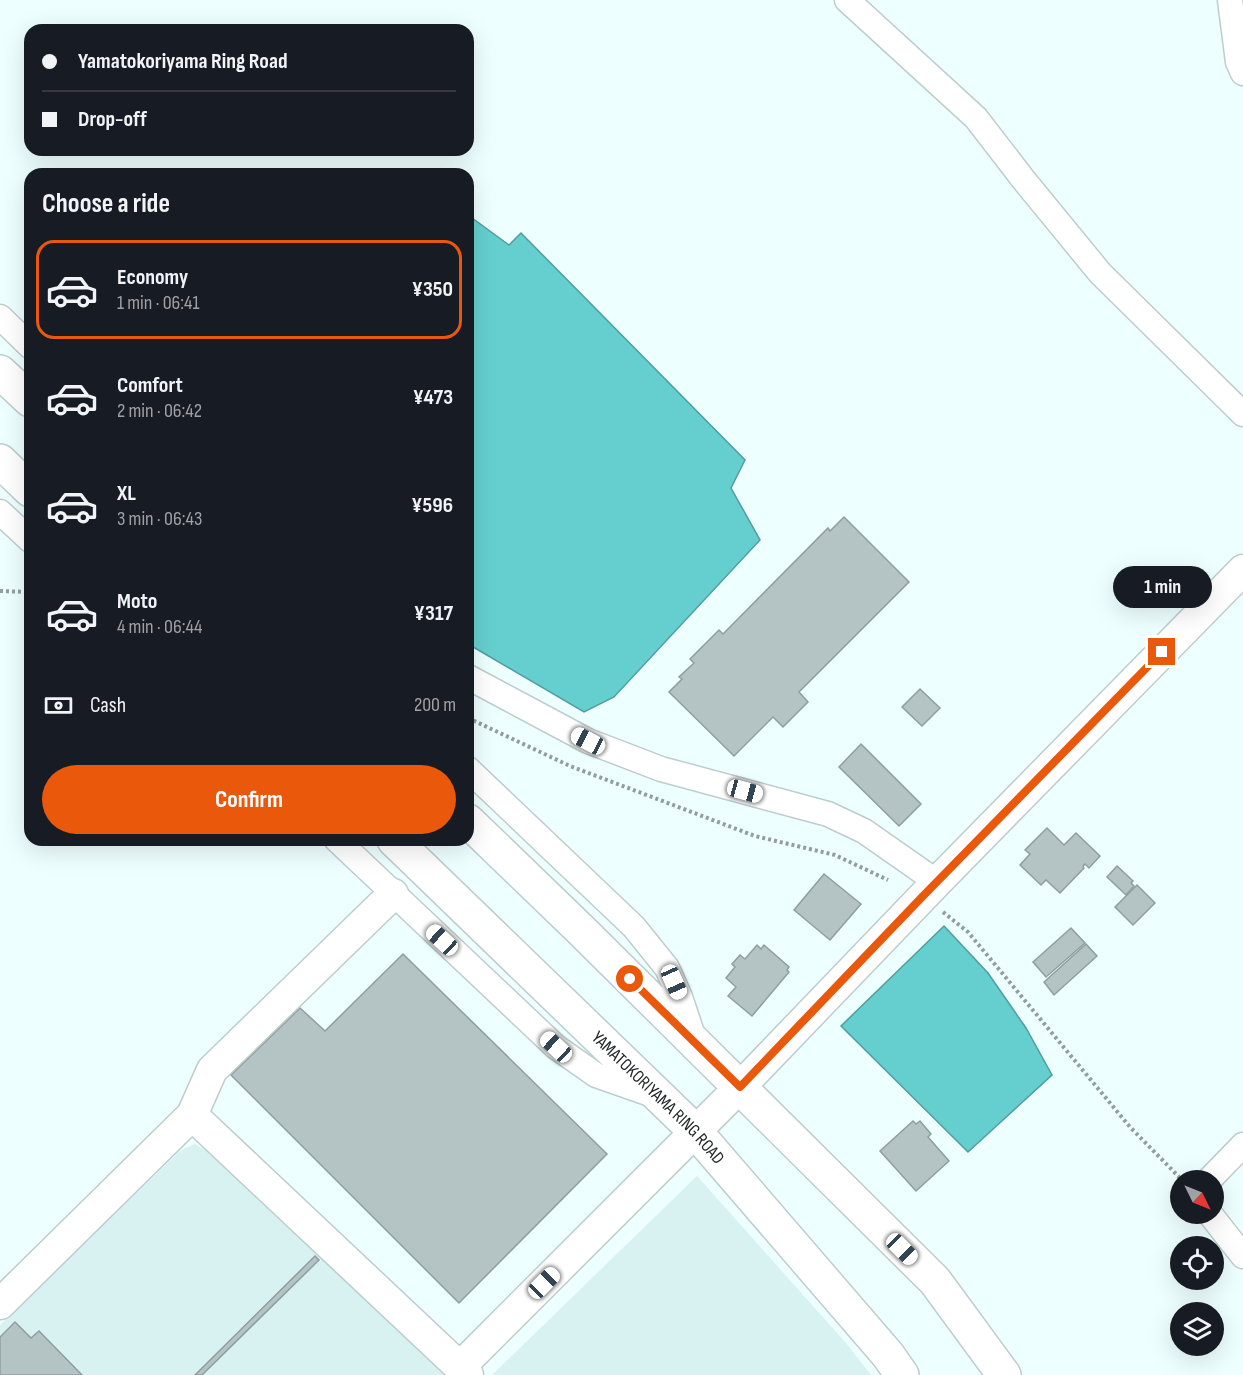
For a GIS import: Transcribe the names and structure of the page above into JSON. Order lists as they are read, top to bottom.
{
  "streets": {
    "main road": ["YAMATOKORIYAMA RING ROAD"]
  },
  "north": "bottom right",
  "page": {
    "banner": ["Yamatokoriyama Ring Road", "Drop-off"],
    "heading": "Choose a ride",
    "list": [
      {
        "name": "Economy",
        "note": "1 min · 06:41",
        "value": "¥350"
      },
      {
        "name": "Comfort",
        "note": "2 min · 06:42",
        "value": "¥473"
      },
      {
        "name": "XL",
        "note": "3 min · 06:43",
        "value": "¥596"
      },
      {
        "name": "Moto",
        "note": "4 min · 06:44",
        "value": "¥317"
      }
    ],
    "bubble": "1 min",
    "pay": ["Cash", "200 m"],
    "buttons": "Confirm"
  }
}
